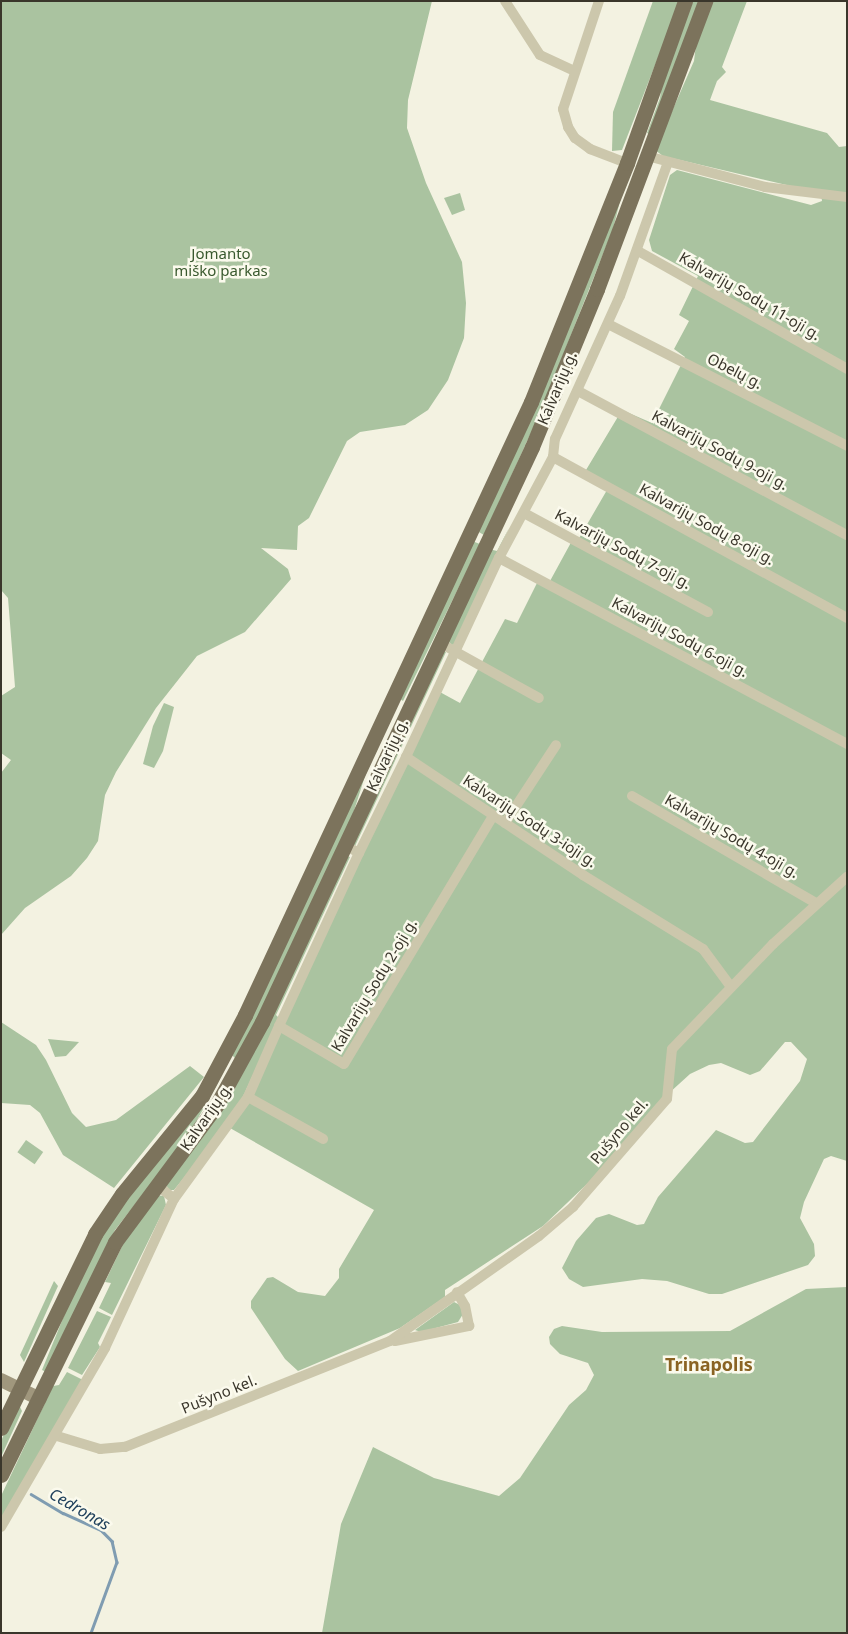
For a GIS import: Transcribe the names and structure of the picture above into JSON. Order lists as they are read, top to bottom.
{
  "streets": {
    "main road": ["Kalvarijų g."],
    "street": [
      "Kalvarijų Sodų 11-oji g.",
      "Obelų g.",
      "Kalvarijų Sodų 9-oji g.",
      "Kalvarijų Sodų 8-oji g.",
      "Kalvarijų Sodų 7-oji g.",
      "Kalvarijų Sodų 6-oji g.",
      "Kalvarijų Sodų 3-ioji g.",
      "Kalvarijų Sodų 4-oji g.",
      "Kalvarijų Sodų 2-oji g.",
      "Pušyno kel."
    ]
  },
  "crossings": [
    ["Kalvarijų Sodų 3-ioji g.", "Kalvarijų Sodų 2-oji g."],
    ["Kalvarijų Sodų 3-ioji g.", "Pušyno kel."],
    ["Kalvarijų Sodų 4-oji g.", "Pušyno kel."]
  ],
  "districts": ["Trinapolis"],
  "water": ["Cedronas"],
  "parks": ["Jomanto miško parkas"]
}
